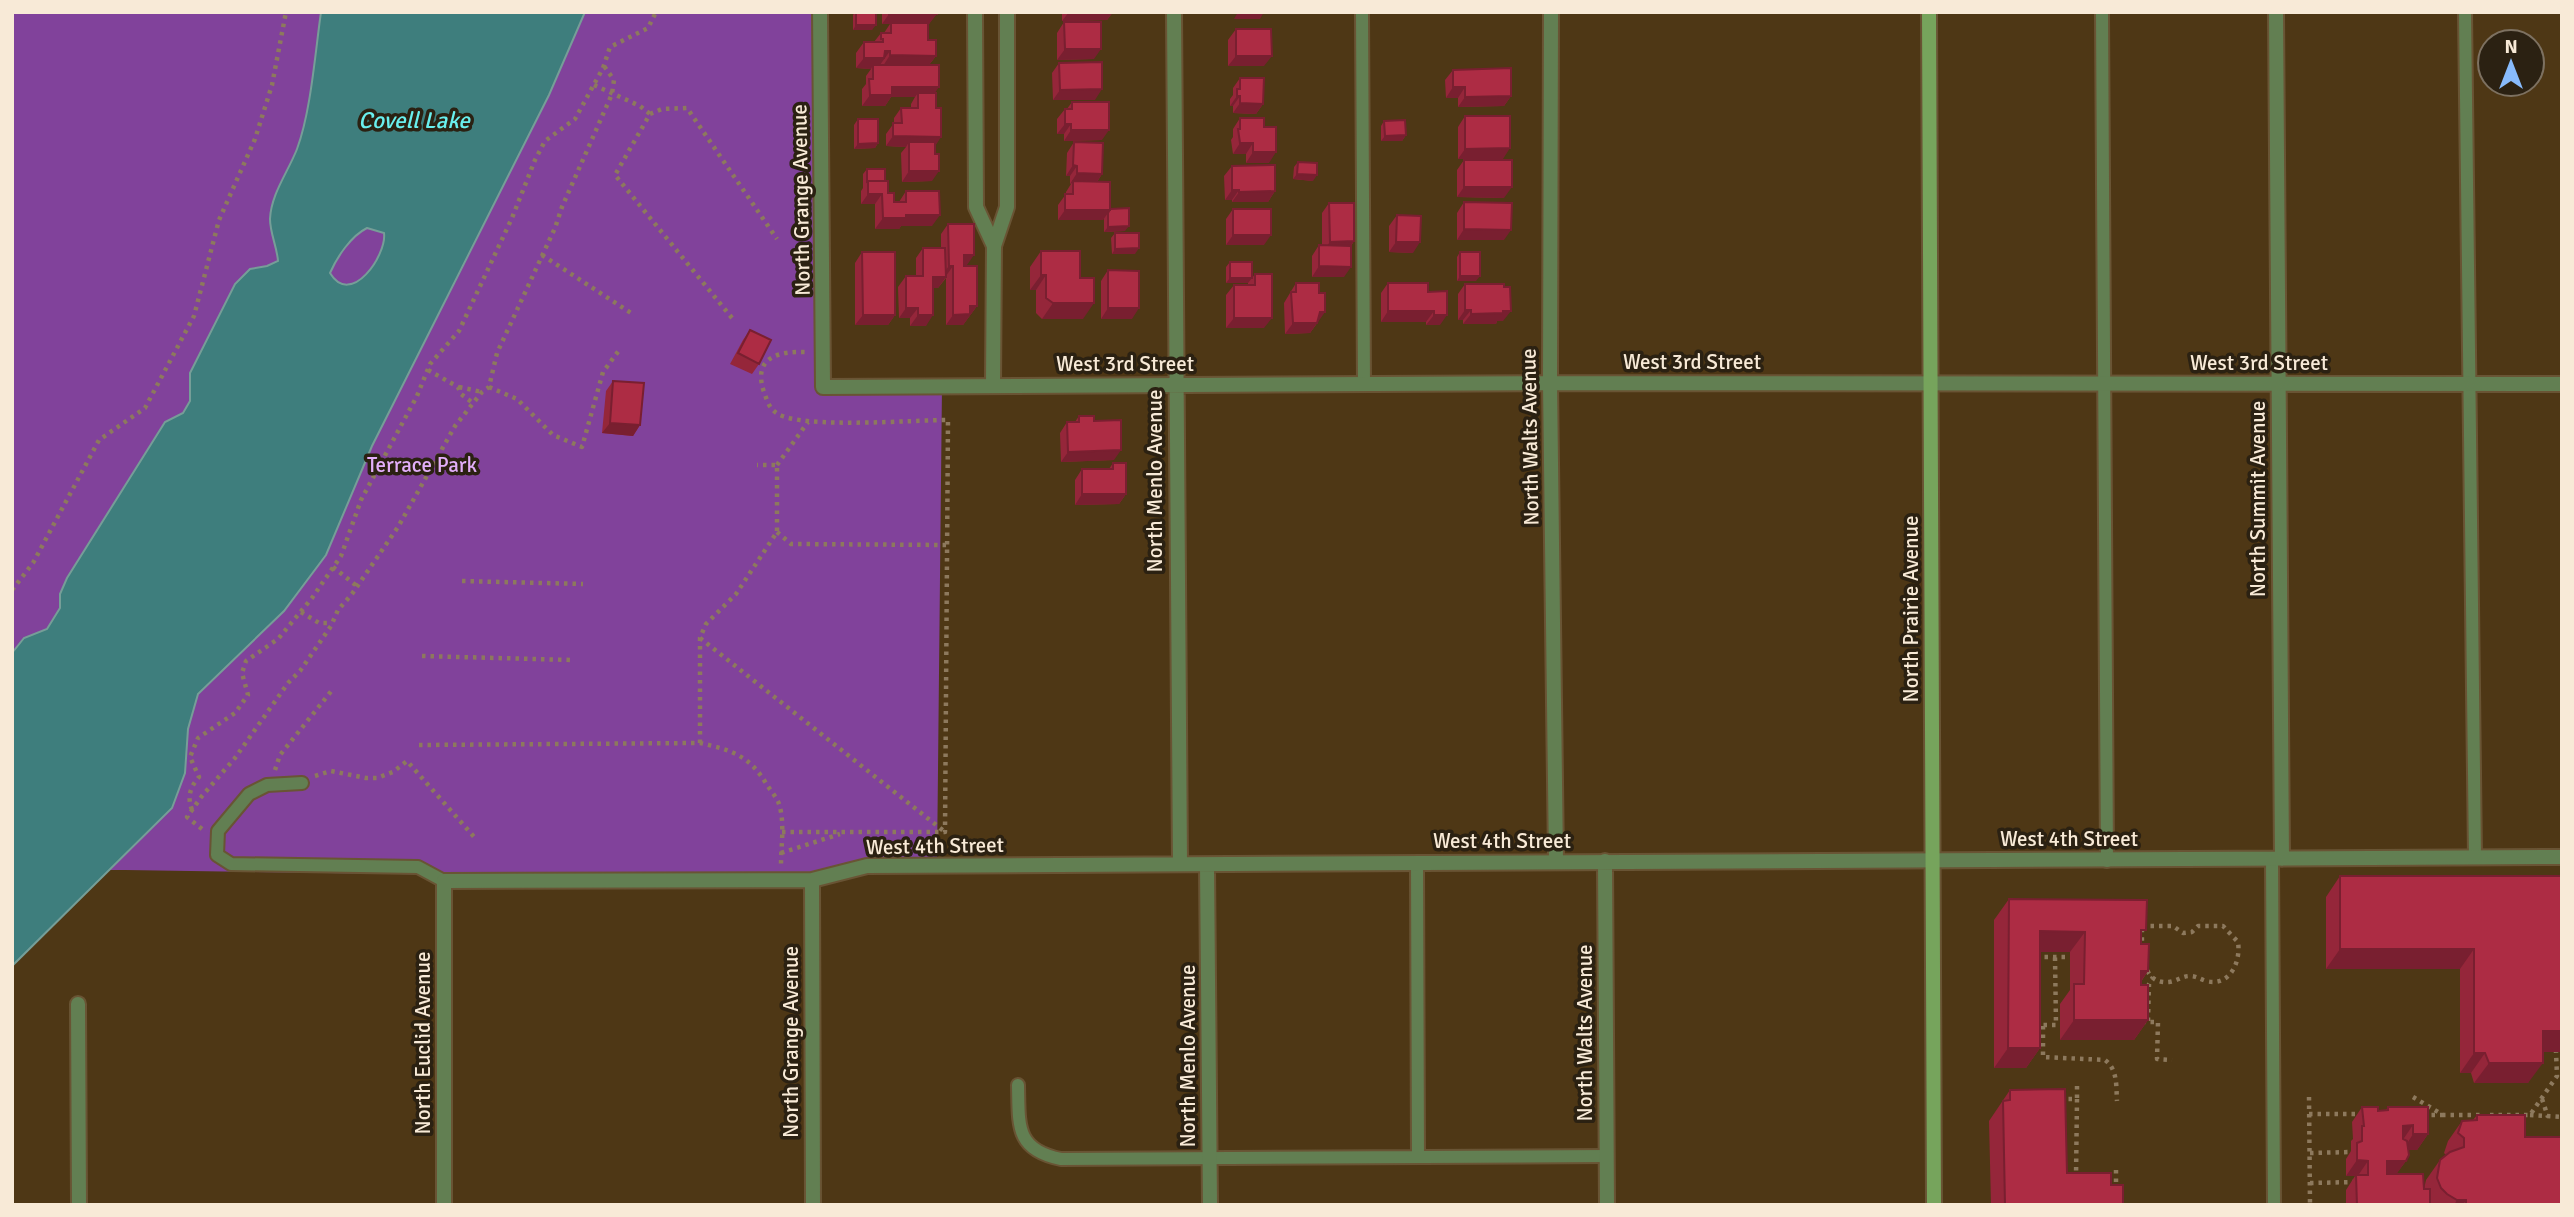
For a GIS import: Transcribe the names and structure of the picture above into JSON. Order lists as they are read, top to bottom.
{
  "streets": {
    "street": [
      "North Grange Avenue",
      "West 3rd Street",
      "North Walts Avenue",
      "North Menlo Avenue",
      "North Summit Avenue",
      "North Prairie Avenue",
      "West 4th Street",
      "North Euclid Avenue"
    ]
  },
  "crossings": [
    ["North Grange Avenue", "West 3rd Street"],
    ["North Grange Avenue", "West 4th Street"],
    ["West 3rd Street", "North Walts Avenue"],
    ["West 3rd Street", "North Menlo Avenue"],
    ["West 3rd Street", "North Summit Avenue"],
    ["West 3rd Street", "North Prairie Avenue"],
    ["North Walts Avenue", "West 4th Street"],
    ["North Menlo Avenue", "West 4th Street"],
    ["North Summit Avenue", "West 4th Street"],
    ["North Prairie Avenue", "West 4th Street"],
    ["West 4th Street", "North Euclid Avenue"]
  ],
  "water": ["Covell Lake"],
  "parks": ["Terrace Park"],
  "north": "top"
}
